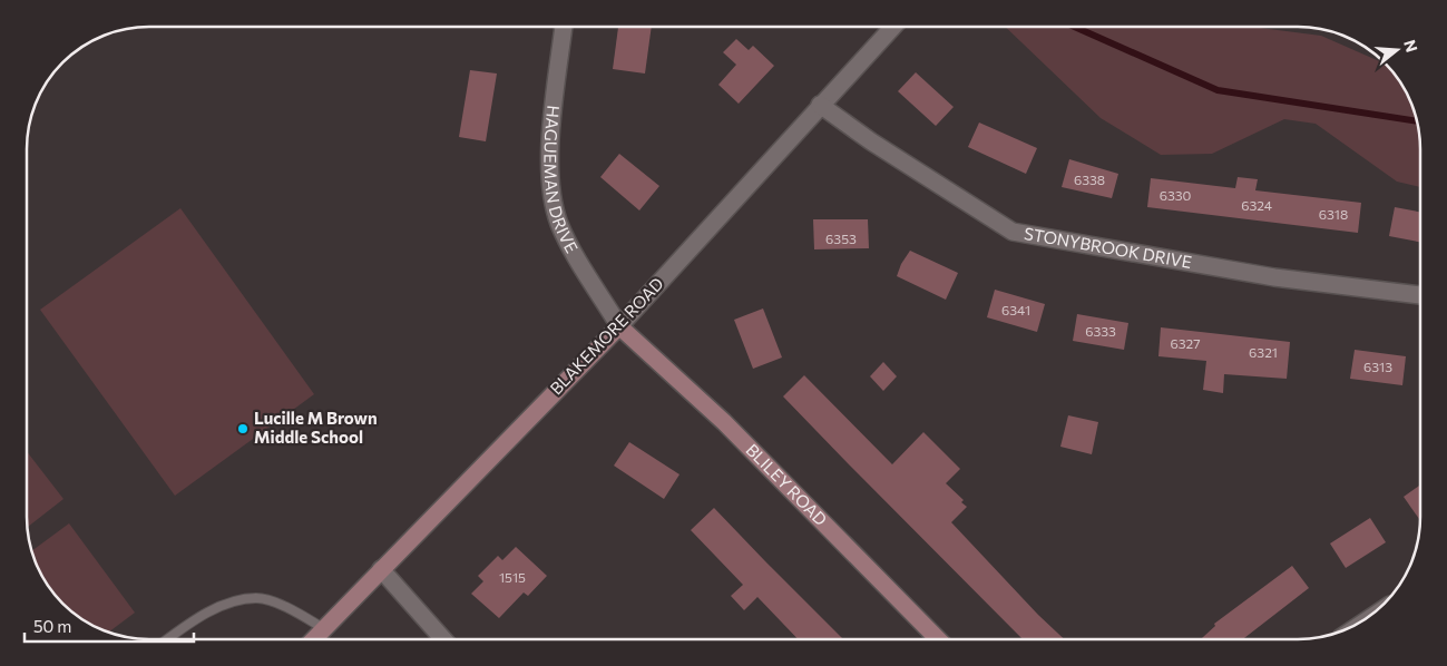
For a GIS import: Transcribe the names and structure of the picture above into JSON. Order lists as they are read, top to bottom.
{
  "streets": {
    "street": [
      "HAGUEMAN DRIVE",
      "STONYBROOK DRIVE",
      "BLAKEMORE ROAD",
      "BLILEY ROAD"
    ]
  },
  "crossings": [
    ["HAGUEMAN DRIVE", "BLAKEMORE ROAD"],
    ["HAGUEMAN DRIVE", "BLILEY ROAD"],
    ["STONYBROOK DRIVE", "BLAKEMORE ROAD"],
    ["BLAKEMORE ROAD", "BLILEY ROAD"]
  ],
  "places": ["Lucille M Brown Middle School"],
  "house_numbers": [
    "6338",
    "6330",
    "6324",
    "6318",
    "6353",
    "6341",
    "6333",
    "6327",
    "6321",
    "6313",
    "1515"
  ],
  "scale_bar": "50 m",
  "north": "right"
}
